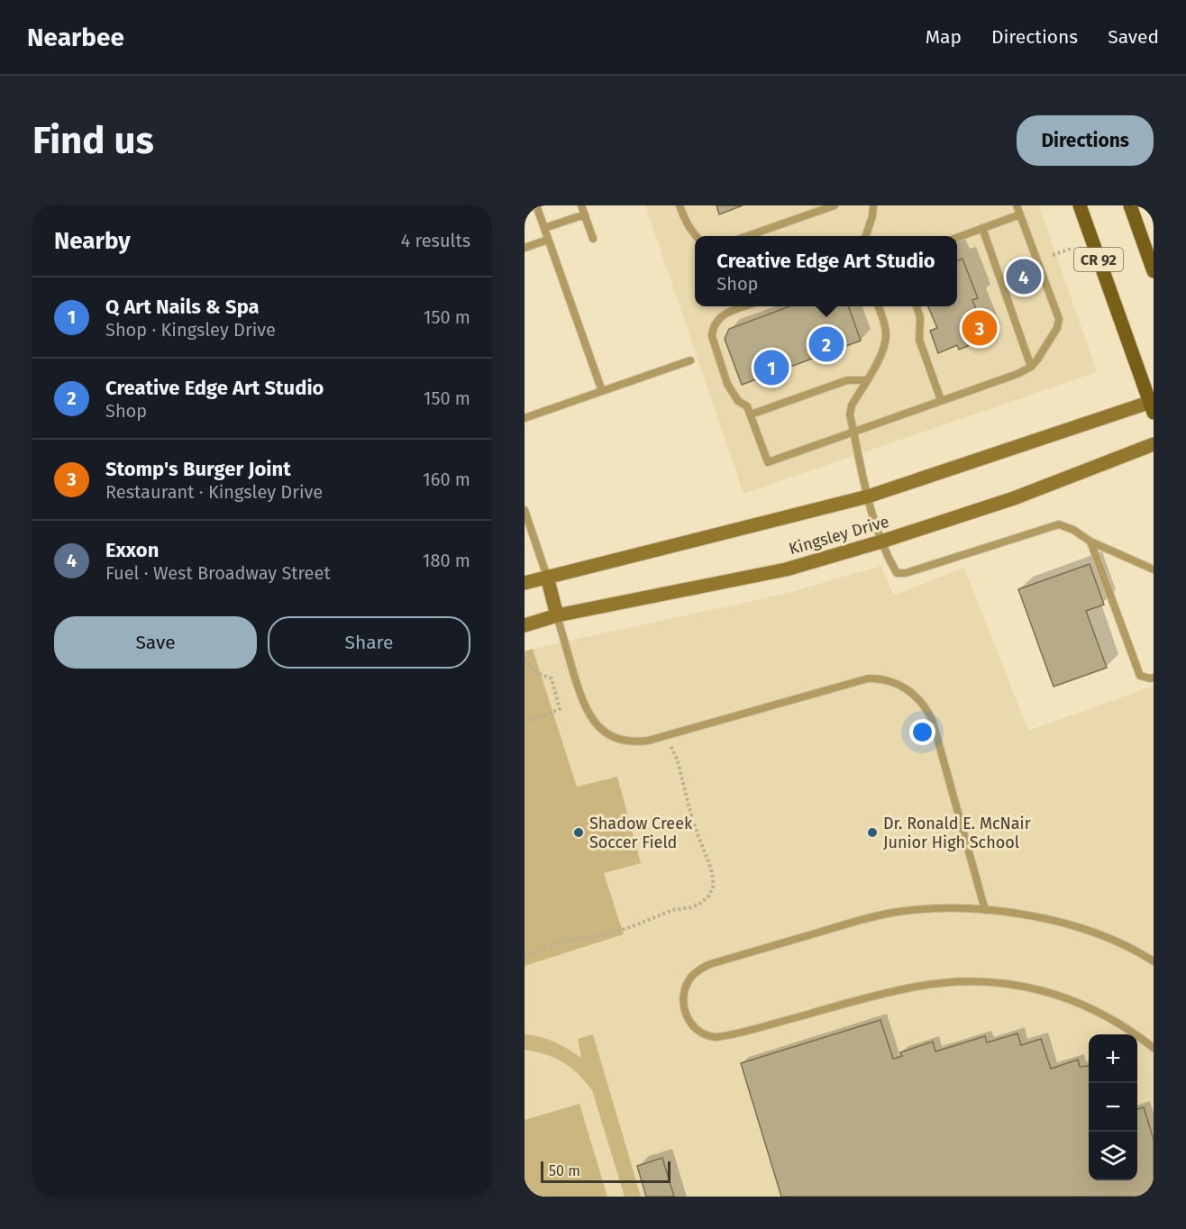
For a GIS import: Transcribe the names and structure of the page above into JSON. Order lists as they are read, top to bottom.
{
  "streets": {
    "main road": ["CR 92", "Kingsley Drive"]
  },
  "crossings": [
    ["CR 92", "Kingsley Drive"]
  ],
  "places": ["Shadow Creek Soccer Field", "Dr. Ronald E. McNair Junior High School"],
  "scale_bar": "50 m",
  "page": {
    "header": "Nearbee",
    "nav": ["Map", "Directions", "Saved"],
    "buttons": [
      "Directions",
      ["Save", "Share"]
    ],
    "title": "Find us",
    "heading": ["Nearby", "4 results"],
    "popup": ["Creative Edge Art Studio", "Shop"],
    "pins": [
      "4",
      "3",
      "2",
      "1"
    ],
    "list": [
      {
        "mark": "1",
        "name": "Q Art Nails & Spa",
        "note": "Shop · Kingsley Drive",
        "value": "150 m"
      },
      {
        "mark": "2",
        "name": "Creative Edge Art Studio",
        "note": "Shop",
        "value": "150 m"
      },
      {
        "mark": "3",
        "name": "Stomp's Burger Joint",
        "note": "Restaurant · Kingsley Drive",
        "value": "160 m"
      },
      {
        "mark": "4",
        "name": "Exxon",
        "note": "Fuel · West Broadway Street",
        "value": "180 m"
      }
    ],
    "map_buttons": ["+", "−"],
    "scale": "50 m"
  }
}
